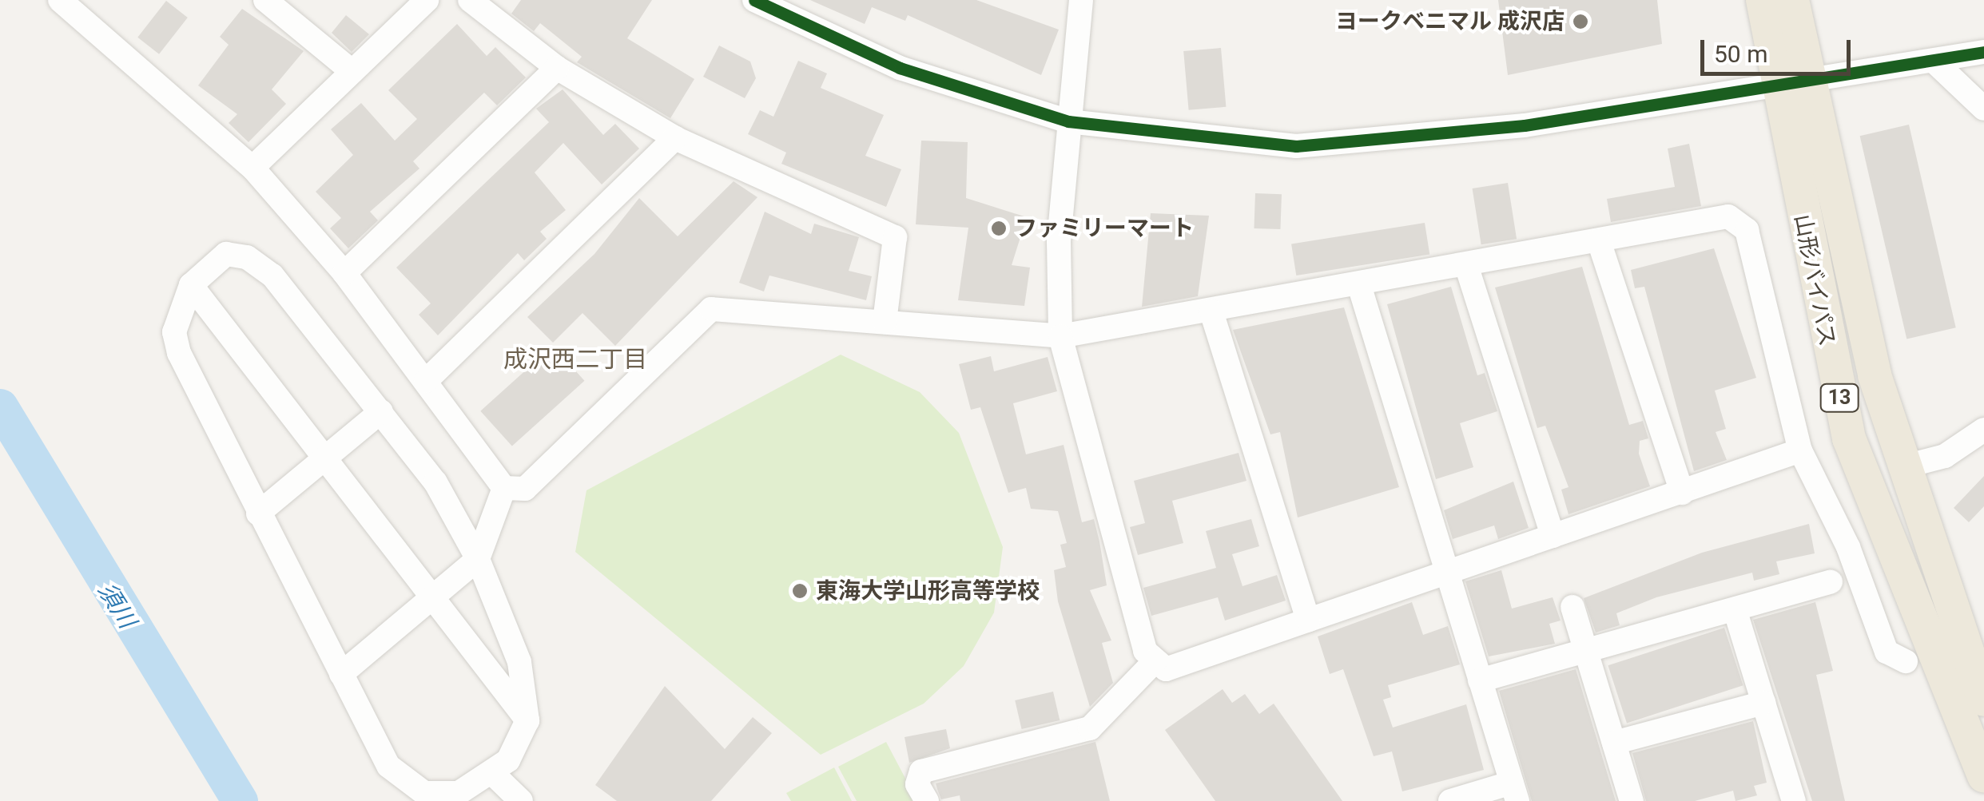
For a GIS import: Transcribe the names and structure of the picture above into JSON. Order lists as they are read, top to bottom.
{
  "streets": {
    "highway": ["山形バイパス", "13"]
  },
  "districts": ["成沢西二丁目"],
  "water": ["須川"],
  "places": ["ヨークベニマル 成沢店", "ファミリーマート", "東海大学山形高等学校"],
  "scale_bar": "50 m"
}
